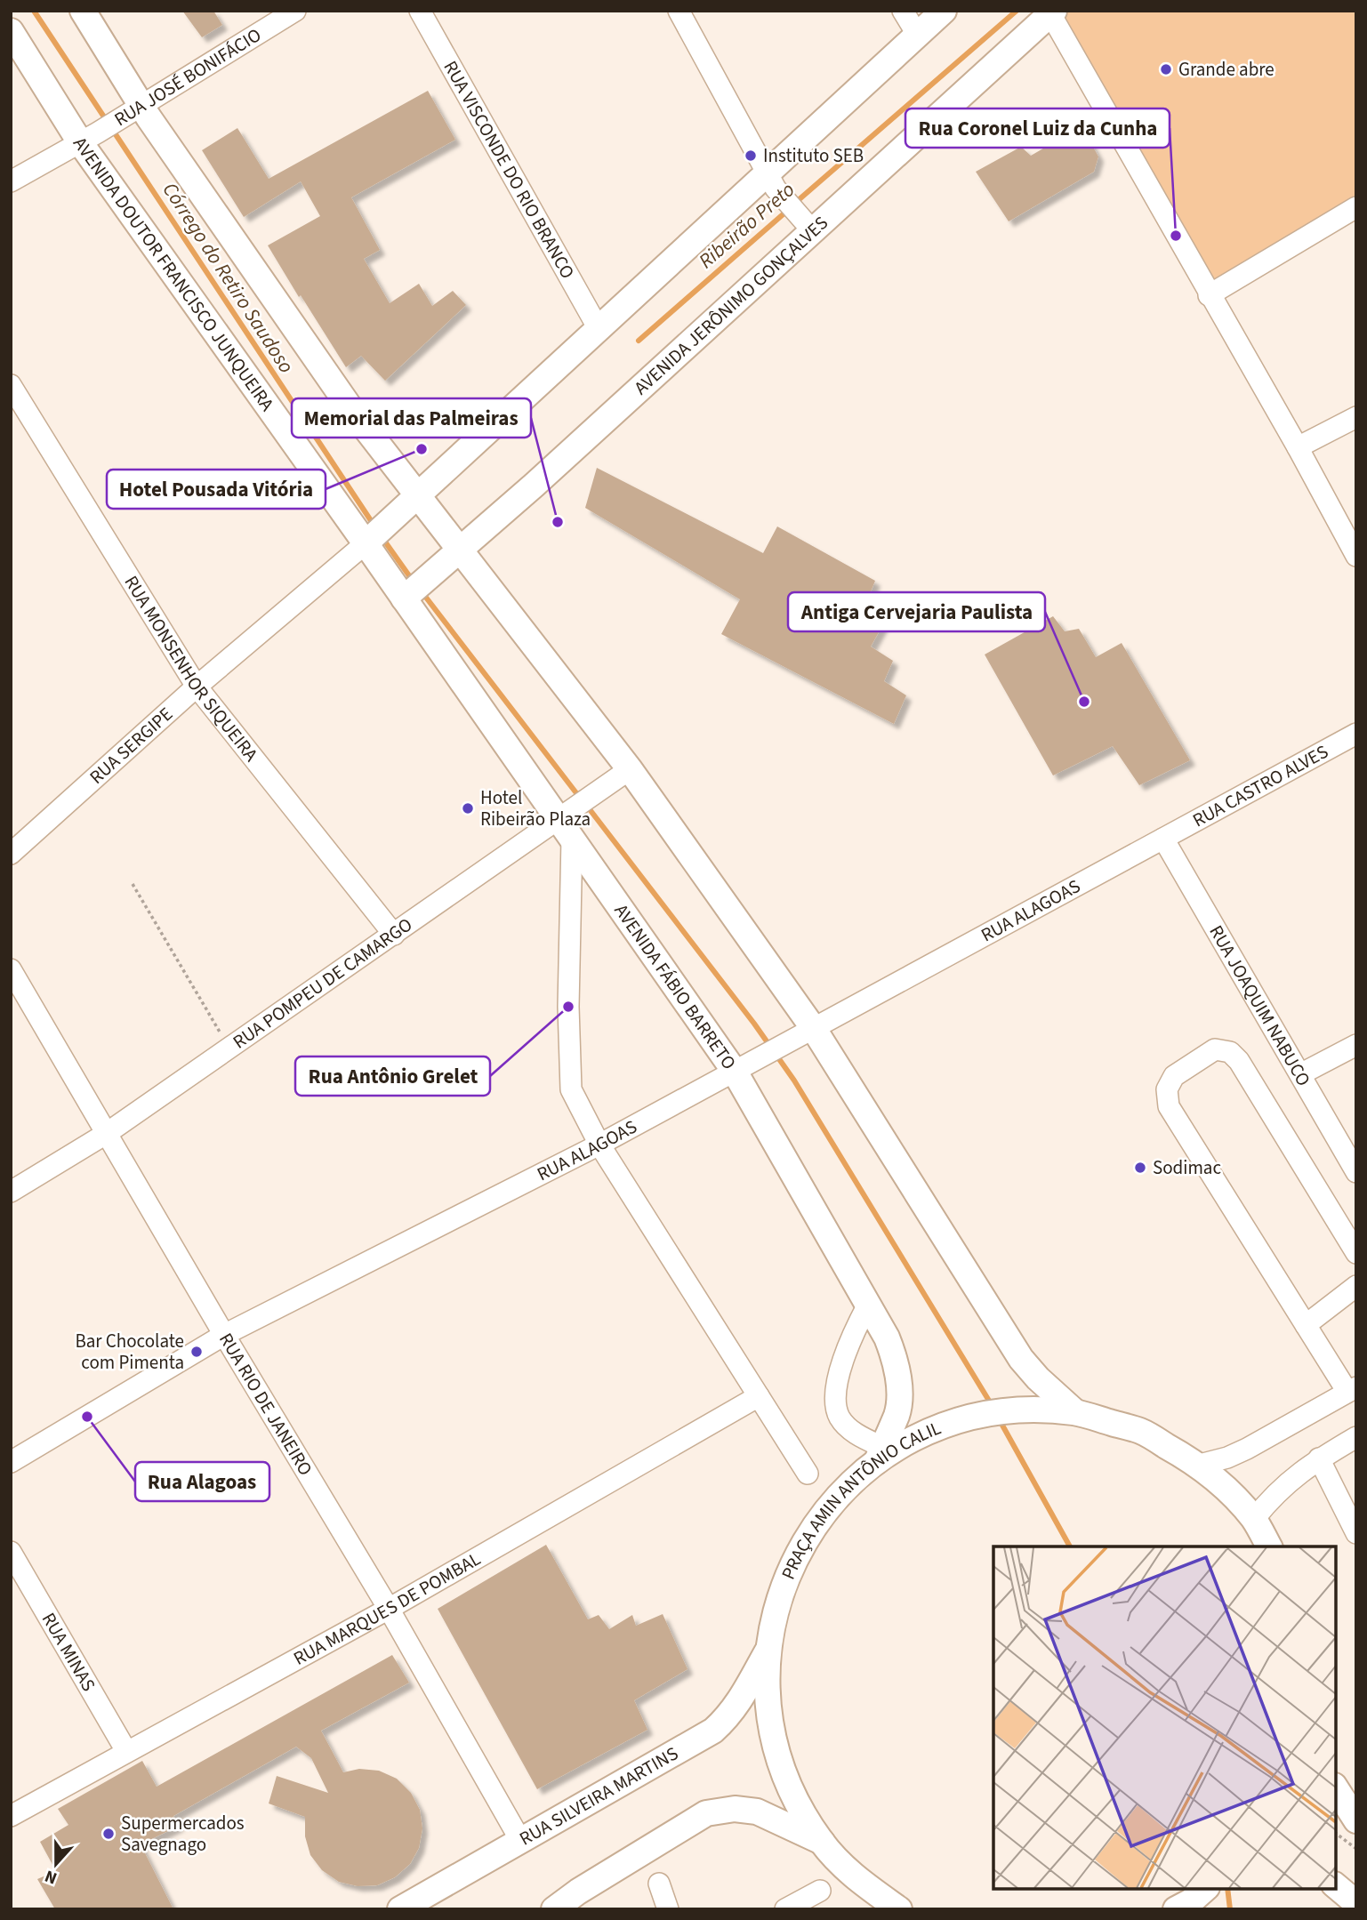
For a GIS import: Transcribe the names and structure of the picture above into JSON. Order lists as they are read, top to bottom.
{
  "streets": {
    "main road": [
      "AVENIDA DOUTOR FRANCISCO JUNQUEIRA",
      "AVENIDA JERÔNIMO GONÇALVES",
      "AVENIDA FÁBIO BARRETO",
      "PRAÇA AMIN ANTÔNIO CALIL",
      "RUA SILVEIRA MARTINS"
    ],
    "street": [
      "RUA JOSÉ BONIFÁCIO",
      "RUA VISCONDE DO RIO BRANCO",
      "RUA MONSENHOR SIQUEIRA",
      "RUA SERGIPE",
      "RUA CASTRO ALVES",
      "RUA ALAGOAS",
      "RUA POMPEU DE CAMARGO",
      "RUA JOAQUIM NABUCO",
      "RUA RIO DE JANEIRO",
      "RUA MARQUES DE POMBAL",
      "RUA MINAS"
    ]
  },
  "crossings": [
    ["RUA JOSÉ BONIFÁCIO", "AVENIDA DOUTOR FRANCISCO JUNQUEIRA"],
    ["AVENIDA DOUTOR FRANCISCO JUNQUEIRA", "RUA SERGIPE"],
    ["AVENIDA DOUTOR FRANCISCO JUNQUEIRA", "AVENIDA FÁBIO BARRETO"],
    ["AVENIDA JERÔNIMO GONÇALVES", "AVENIDA FÁBIO BARRETO"],
    ["RUA MONSENHOR SIQUEIRA", "RUA SERGIPE"],
    ["RUA MONSENHOR SIQUEIRA", "RUA POMPEU DE CAMARGO"],
    ["RUA SERGIPE", "AVENIDA FÁBIO BARRETO"],
    ["RUA CASTRO ALVES", "RUA ALAGOAS"],
    ["RUA CASTRO ALVES", "RUA JOAQUIM NABUCO"],
    ["RUA ALAGOAS", "AVENIDA FÁBIO BARRETO"],
    ["RUA ALAGOAS", "RUA JOAQUIM NABUCO"],
    ["RUA ALAGOAS", "RUA RIO DE JANEIRO"],
    ["RUA POMPEU DE CAMARGO", "AVENIDA FÁBIO BARRETO"],
    ["RUA POMPEU DE CAMARGO", "RUA RIO DE JANEIRO"],
    ["AVENIDA FÁBIO BARRETO", "PRAÇA AMIN ANTÔNIO CALIL"],
    ["RUA RIO DE JANEIRO", "RUA MARQUES DE POMBAL"],
    ["RUA RIO DE JANEIRO", "RUA SILVEIRA MARTINS"],
    ["PRAÇA AMIN ANTÔNIO CALIL", "RUA SILVEIRA MARTINS"],
    ["RUA MARQUES DE POMBAL", "RUA MINAS"]
  ],
  "water": ["Ribeirão Preto", "Córrego do Retiro Saudoso"],
  "places": [
    "Grande abre",
    "Instituto SEB",
    "Rua Coronel Luiz da Cunha",
    "Hotel Pousada Vitória",
    "Memorial das Palmeiras",
    "Antiga Cervejaria Paulista",
    "Hotel Ribeirão Plaza",
    "Rua Antônio Grelet",
    "Sodimac",
    "Bar Chocolate com Pimenta",
    "Rua Alagoas",
    "Supermercados Savegnago"
  ],
  "north": "bottom"
}
